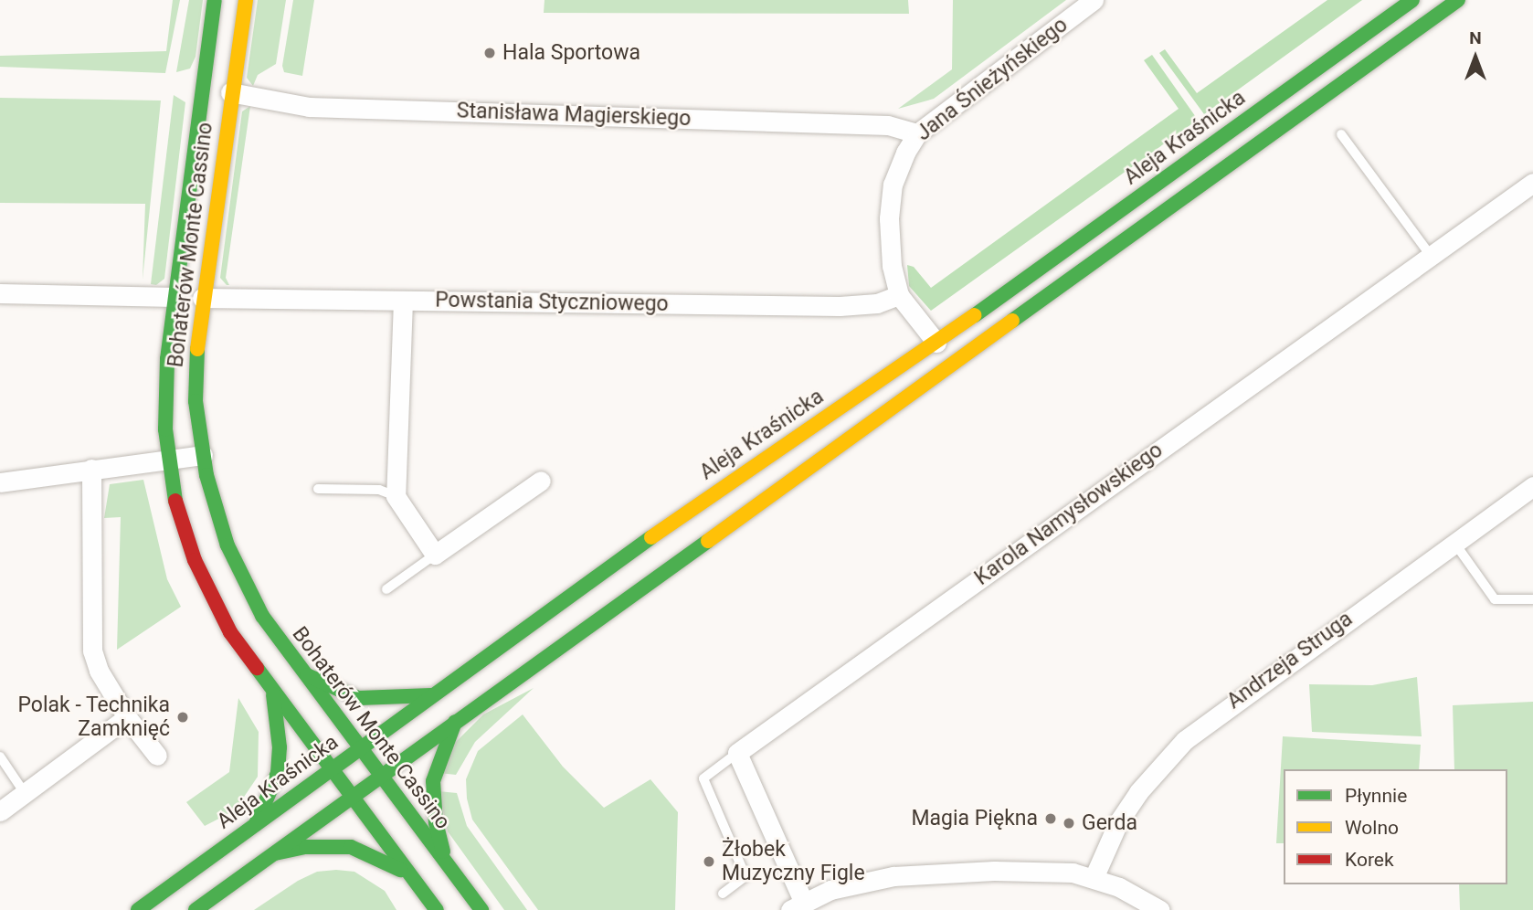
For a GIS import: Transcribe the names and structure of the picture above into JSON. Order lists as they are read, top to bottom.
{
  "streets": {
    "main road": ["Aleja Kraśnicka", "Bohaterów Monte Cassino"],
    "street": [
      "Jana Śnieżyńskiego",
      "Stanisława Magierskiego",
      "Powstania Styczniowego",
      "Karola Namysłowskiego",
      "Andrzeja Struga"
    ]
  },
  "crossings": [
    ["Jana Śnieżyńskiego", "Stanisława Magierskiego"],
    ["Jana Śnieżyńskiego", "Aleja Kraśnicka"],
    ["Jana Śnieżyńskiego", "Powstania Styczniowego"],
    ["Stanisława Magierskiego", "Bohaterów Monte Cassino"],
    ["Aleja Kraśnicka", "Bohaterów Monte Cassino"],
    ["Bohaterów Monte Cassino", "Powstania Styczniowego"]
  ],
  "places": [
    "Hala Sportowa",
    "Polak - Technika Zamknięć",
    "Magia Piękna",
    "Gerda",
    "Żłobek Muzyczny Figle"
  ],
  "legend": ["Płynnie", "Wolno", "Korek"],
  "north": "top"
}
